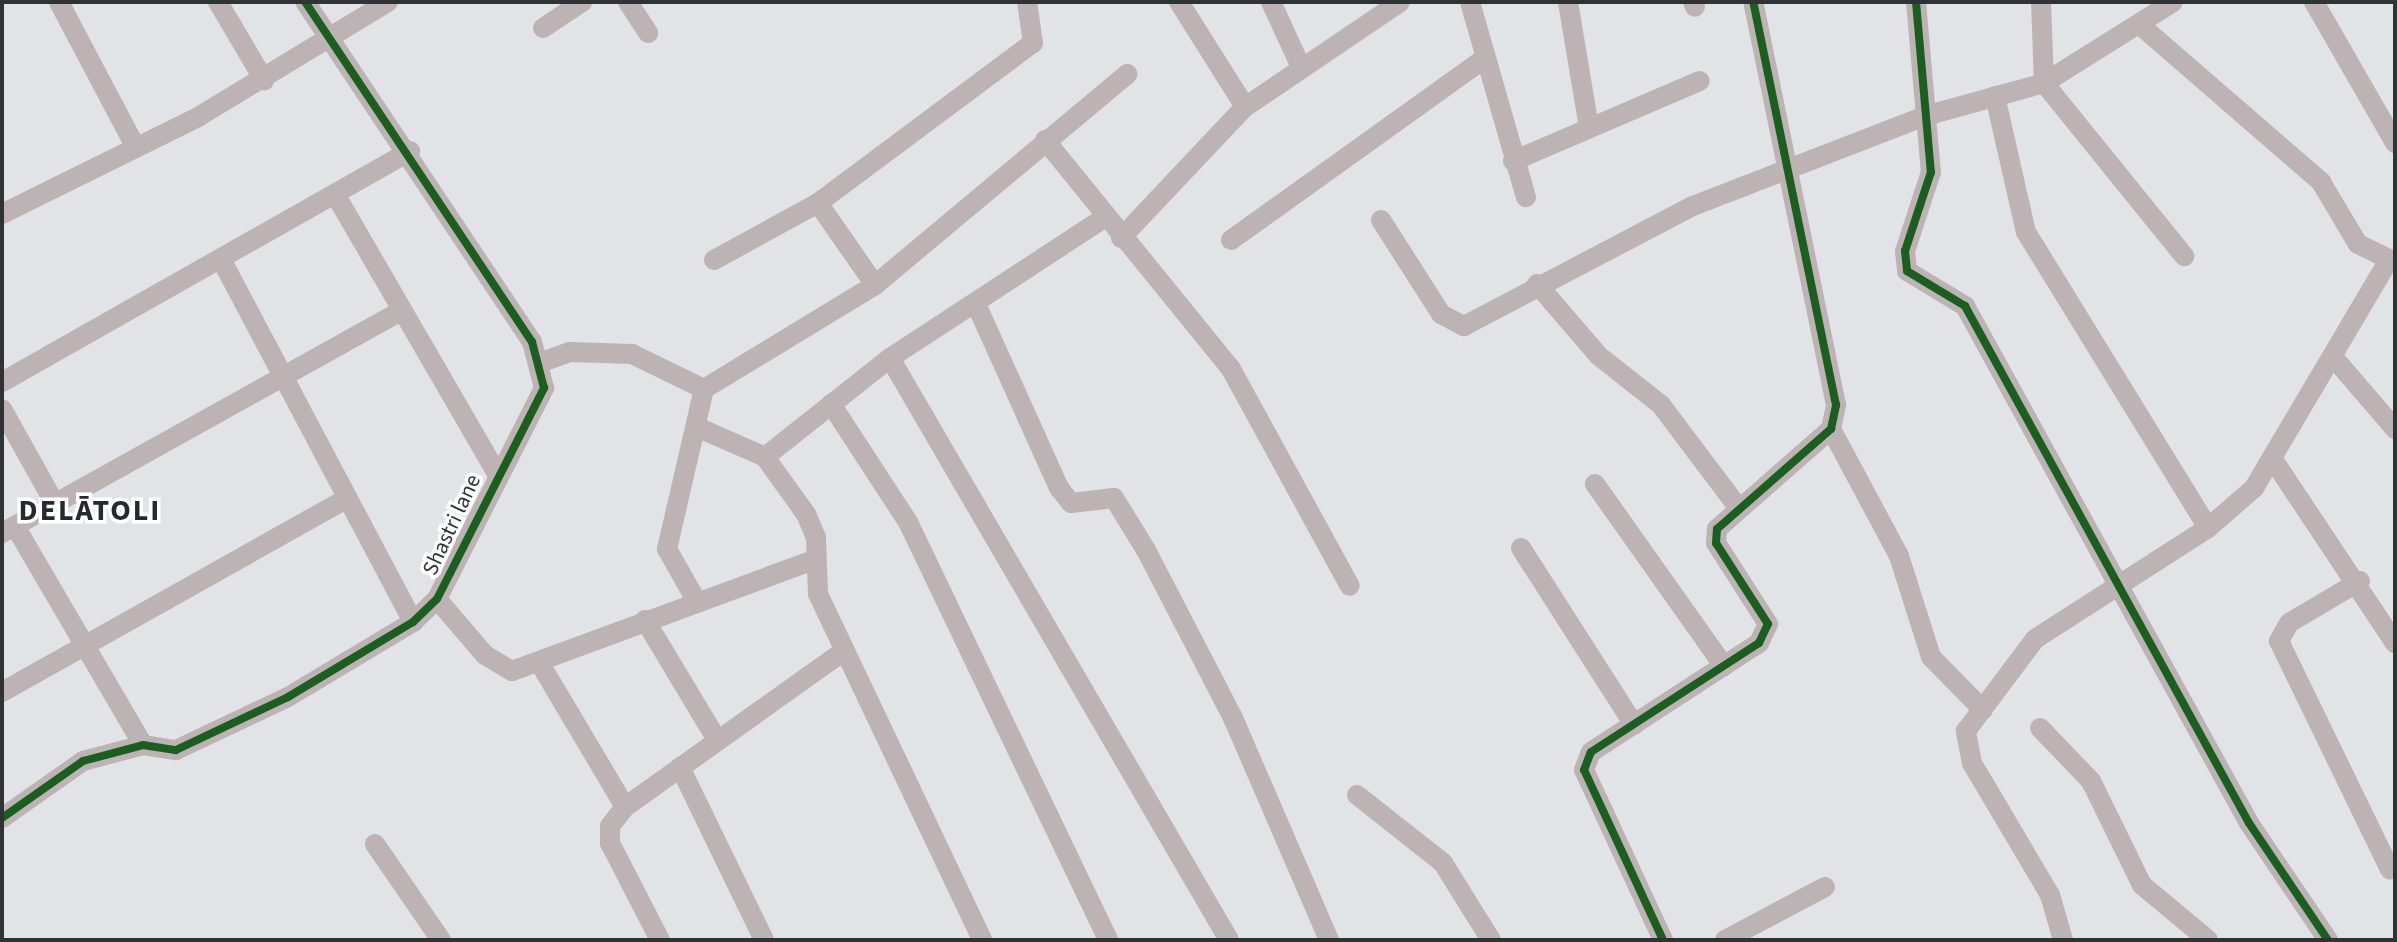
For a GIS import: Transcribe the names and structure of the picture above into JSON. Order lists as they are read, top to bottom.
{
  "streets": {
    "street": ["Shastri lane"]
  },
  "districts": ["DELĀTOLI"]
}
